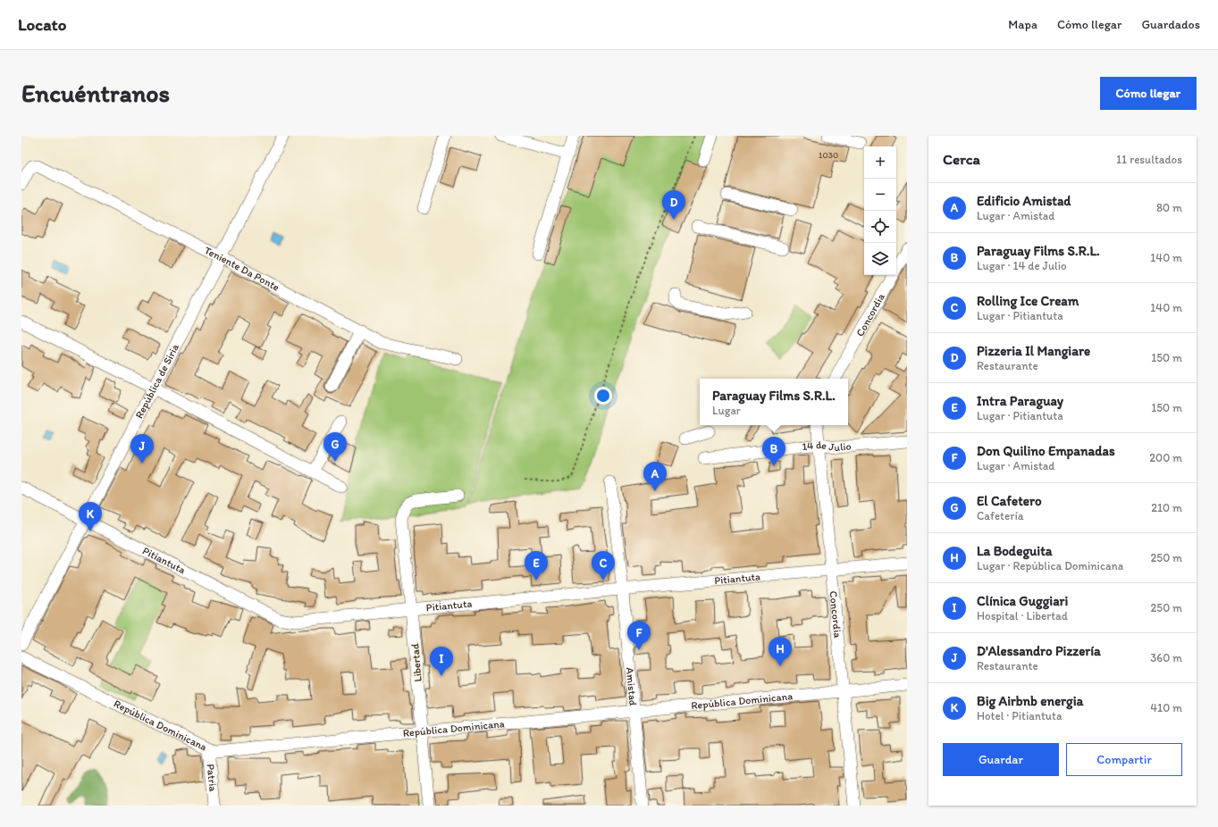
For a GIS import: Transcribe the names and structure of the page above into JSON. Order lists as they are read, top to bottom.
{
  "streets": {
    "street": [
      "Teniente Da Ponte",
      "Concordia",
      "República de Siria",
      "14 de Julio",
      "Pitiantuta",
      "Libertad",
      "Amistad",
      "República Dominicana",
      "Patria"
    ]
  },
  "crossings": [
    ["Teniente Da Ponte", "República de Siria"],
    ["Concordia", "14 de Julio"],
    ["Concordia", "Pitiantuta"],
    ["Concordia", "República Dominicana"],
    ["República de Siria", "Pitiantuta"],
    ["Pitiantuta", "Libertad"],
    ["Pitiantuta", "Amistad"],
    ["Libertad", "República Dominicana"],
    ["Amistad", "República Dominicana"],
    ["República Dominicana", "Patria"]
  ],
  "house_numbers": ["1030"],
  "page": {
    "header": "Locato",
    "nav": ["Mapa", "Cómo llegar", "Guardados"],
    "buttons": [
      "Cómo llegar",
      ["Guardar", "Compartir"]
    ],
    "title": "Encuéntranos",
    "heading": ["Cerca", "11 resultados"],
    "map_buttons": ["+", "−"],
    "list": [
      {
        "mark": "A",
        "name": "Edificio Amistad",
        "note": "Lugar · Amistad",
        "value": "80 m"
      },
      {
        "mark": "B",
        "name": "Paraguay Films S.R.L.",
        "note": "Lugar · 14 de Julio",
        "value": "140 m"
      },
      {
        "mark": "C",
        "name": "Rolling Ice Cream",
        "note": "Lugar · Pitiantuta",
        "value": "140 m"
      },
      {
        "mark": "D",
        "name": "Pizzeria Il Mangiare",
        "note": "Restaurante",
        "value": "150 m"
      },
      {
        "mark": "E",
        "name": "Intra Paraguay",
        "note": "Lugar · Pitiantuta",
        "value": "150 m"
      },
      {
        "mark": "F",
        "name": "Don Quilino Empanadas",
        "note": "Lugar · Amistad",
        "value": "200 m"
      },
      {
        "mark": "G",
        "name": "El Cafetero",
        "note": "Cafetería",
        "value": "210 m"
      },
      {
        "mark": "H",
        "name": "La Bodeguita",
        "note": "Lugar · República Dominicana",
        "value": "250 m"
      },
      {
        "mark": "I",
        "name": "Clínica Guggiari",
        "note": "Hospital · Libertad",
        "value": "250 m"
      },
      {
        "mark": "J",
        "name": "D'Alessandro Pizzería",
        "note": "Restaurante",
        "value": "360 m"
      },
      {
        "mark": "K",
        "name": "Big Airbnb energia",
        "note": "Hotel · Pitiantuta",
        "value": "410 m"
      }
    ],
    "pins": [
      "D",
      "G",
      "J",
      "B",
      "A",
      "K",
      "C",
      "E",
      "F",
      "H",
      "I"
    ],
    "popup": ["Paraguay Films S.R.L.", "Lugar"]
  }
}
